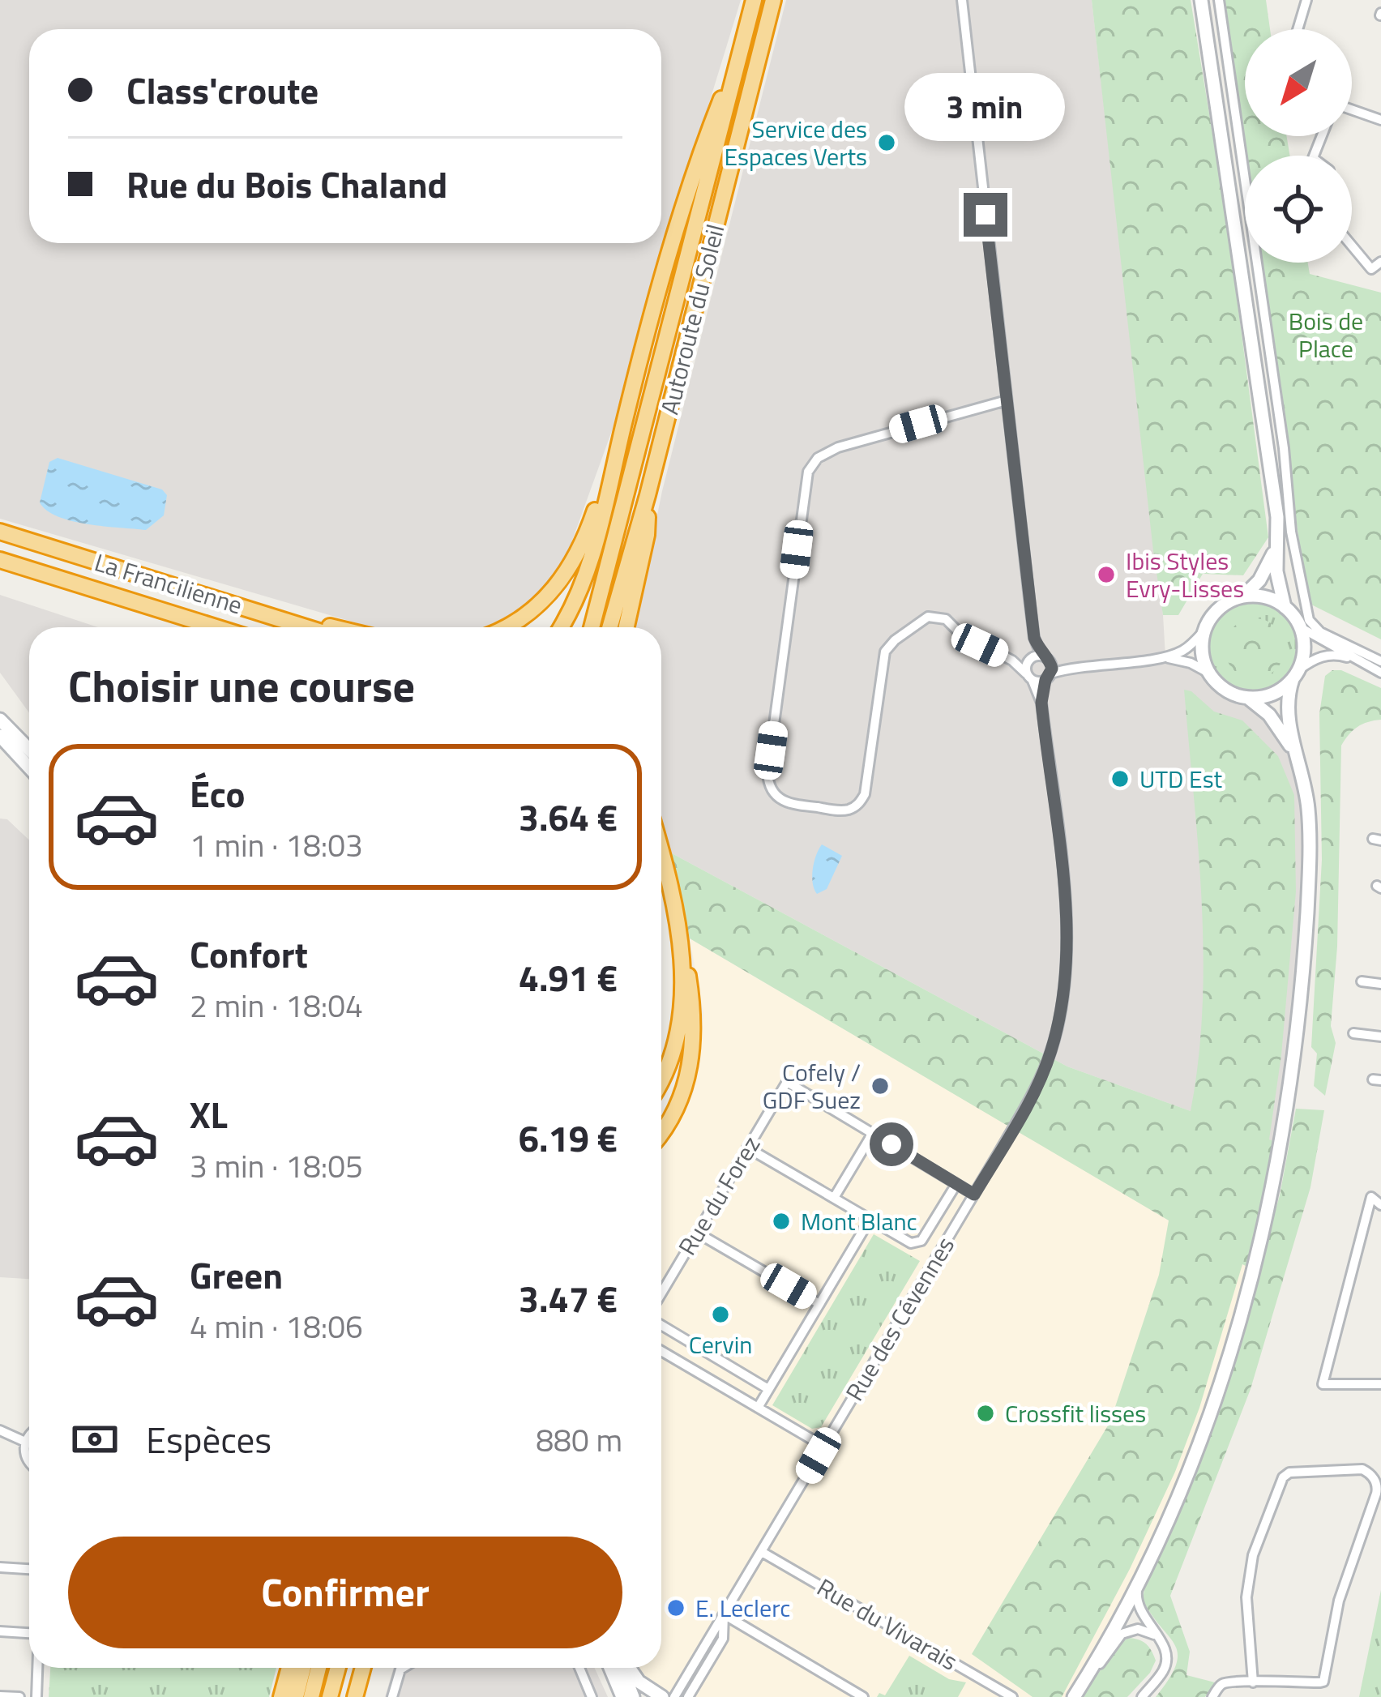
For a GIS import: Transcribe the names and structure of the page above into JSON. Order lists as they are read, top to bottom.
{
  "streets": {
    "highway": ["Autoroute du Soleil", "La Francilienne"],
    "street": ["Rue du Forez", "Rue des Cévennes", "Rue du Vivarais"]
  },
  "crossings": [
    ["Rue des Cévennes", "Rue du Vivarais"]
  ],
  "parks": ["Bois de Place"],
  "places": [
    "Service des Espaces Verts",
    "Ibis Styles Evry-Lisses",
    "UTD Est",
    "Cofely / GDF Suez",
    "Mont Blanc",
    "Cervin",
    "Crossfit lisses",
    "E. Leclerc"
  ],
  "north": "bottom left",
  "page": {
    "banner": ["Class'croute", "Rue du Bois Chaland"],
    "bubble": "3 min",
    "heading": "Choisir une course",
    "list": [
      {
        "name": "Éco",
        "note": "1 min · 18:03",
        "value": "3.64 €"
      },
      {
        "name": "Confort",
        "note": "2 min · 18:04",
        "value": "4.91 €"
      },
      {
        "name": "XL",
        "note": "3 min · 18:05",
        "value": "6.19 €"
      },
      {
        "name": "Green",
        "note": "4 min · 18:06",
        "value": "3.47 €"
      }
    ],
    "pay": ["Espèces", "880 m"],
    "buttons": "Confirmer"
  }
}
